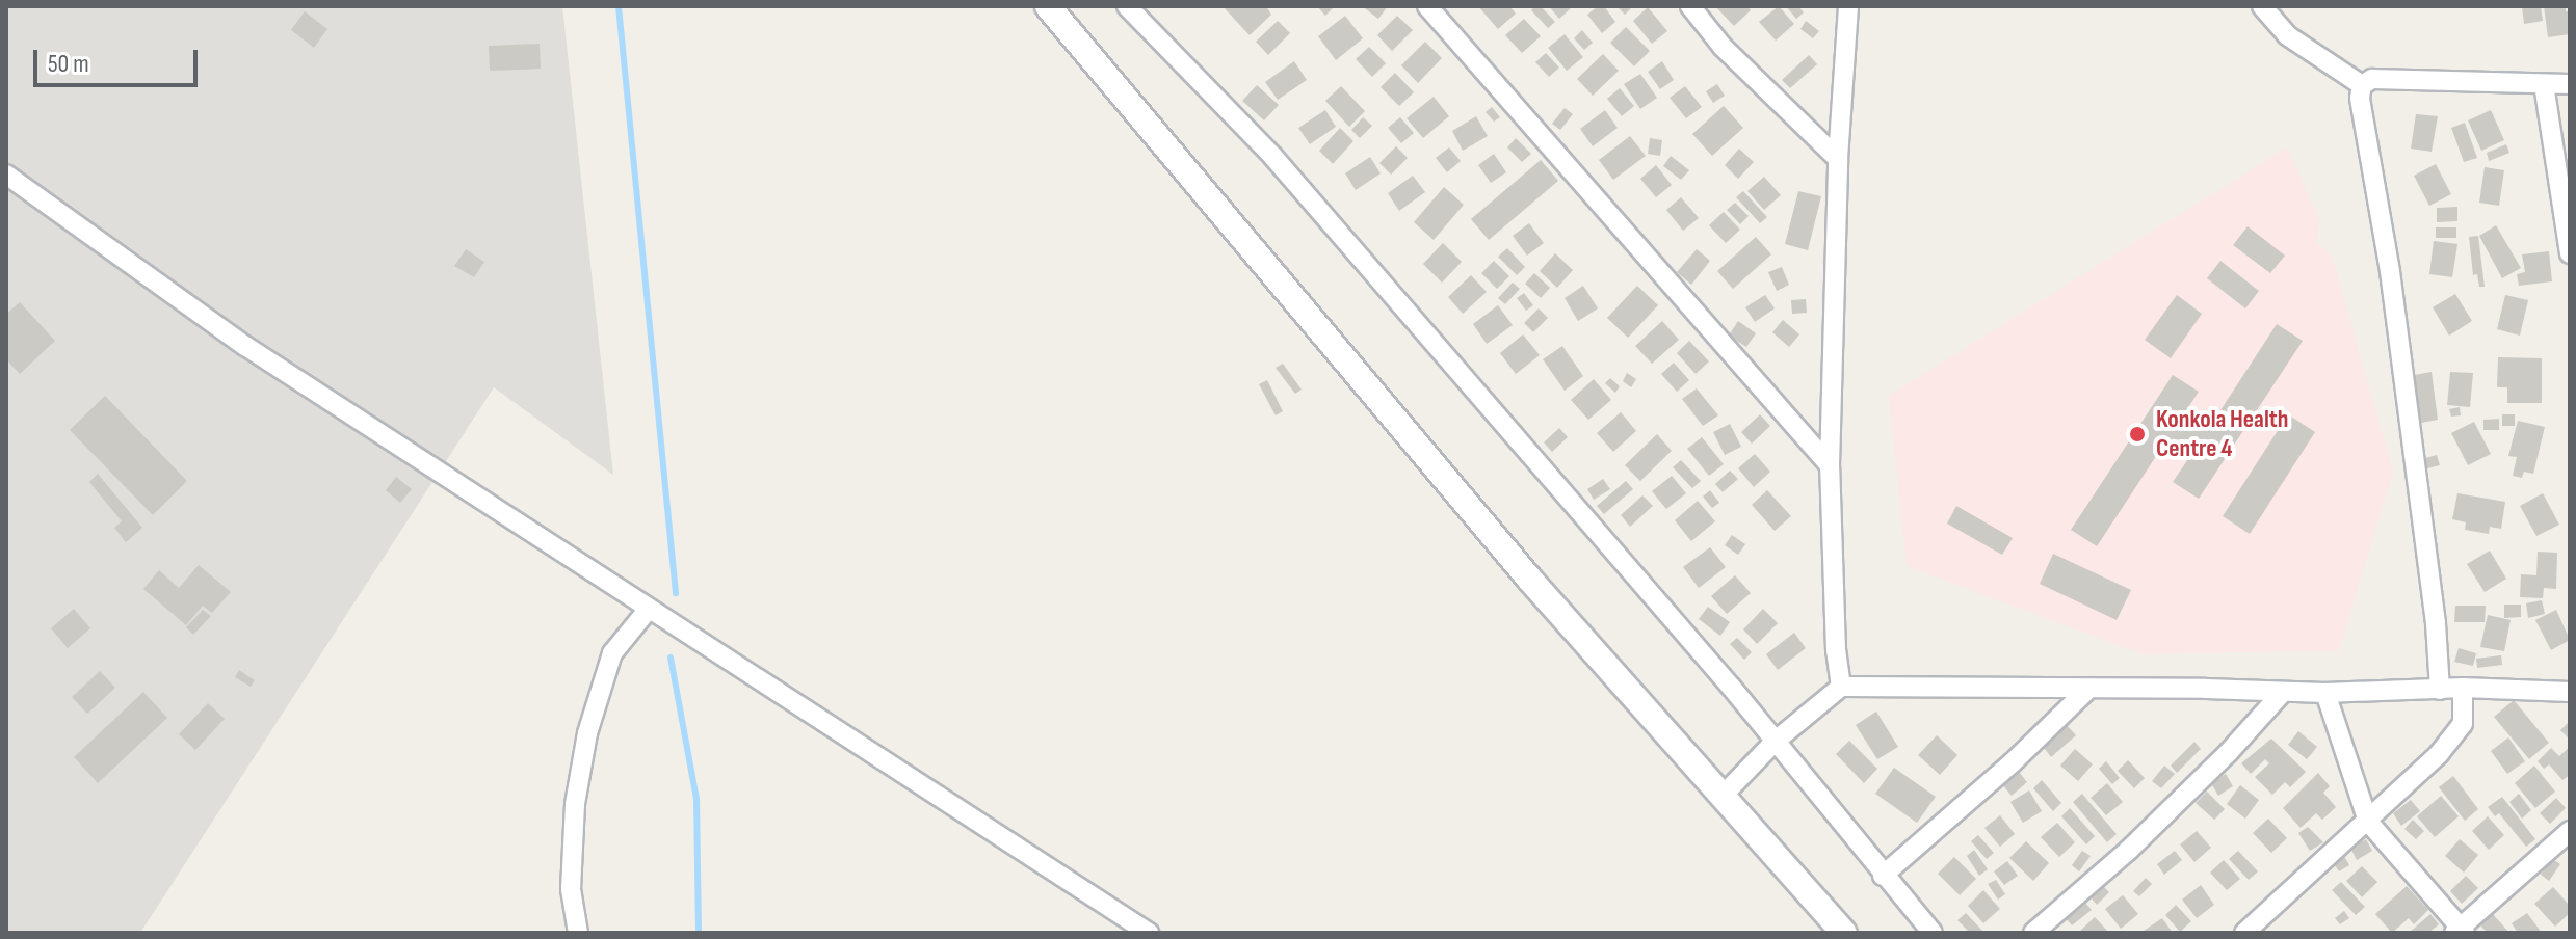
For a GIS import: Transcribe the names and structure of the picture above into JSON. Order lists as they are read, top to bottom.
{
  "places": ["Konkola Health Centre 4"],
  "scale_bar": "50 m"
}
